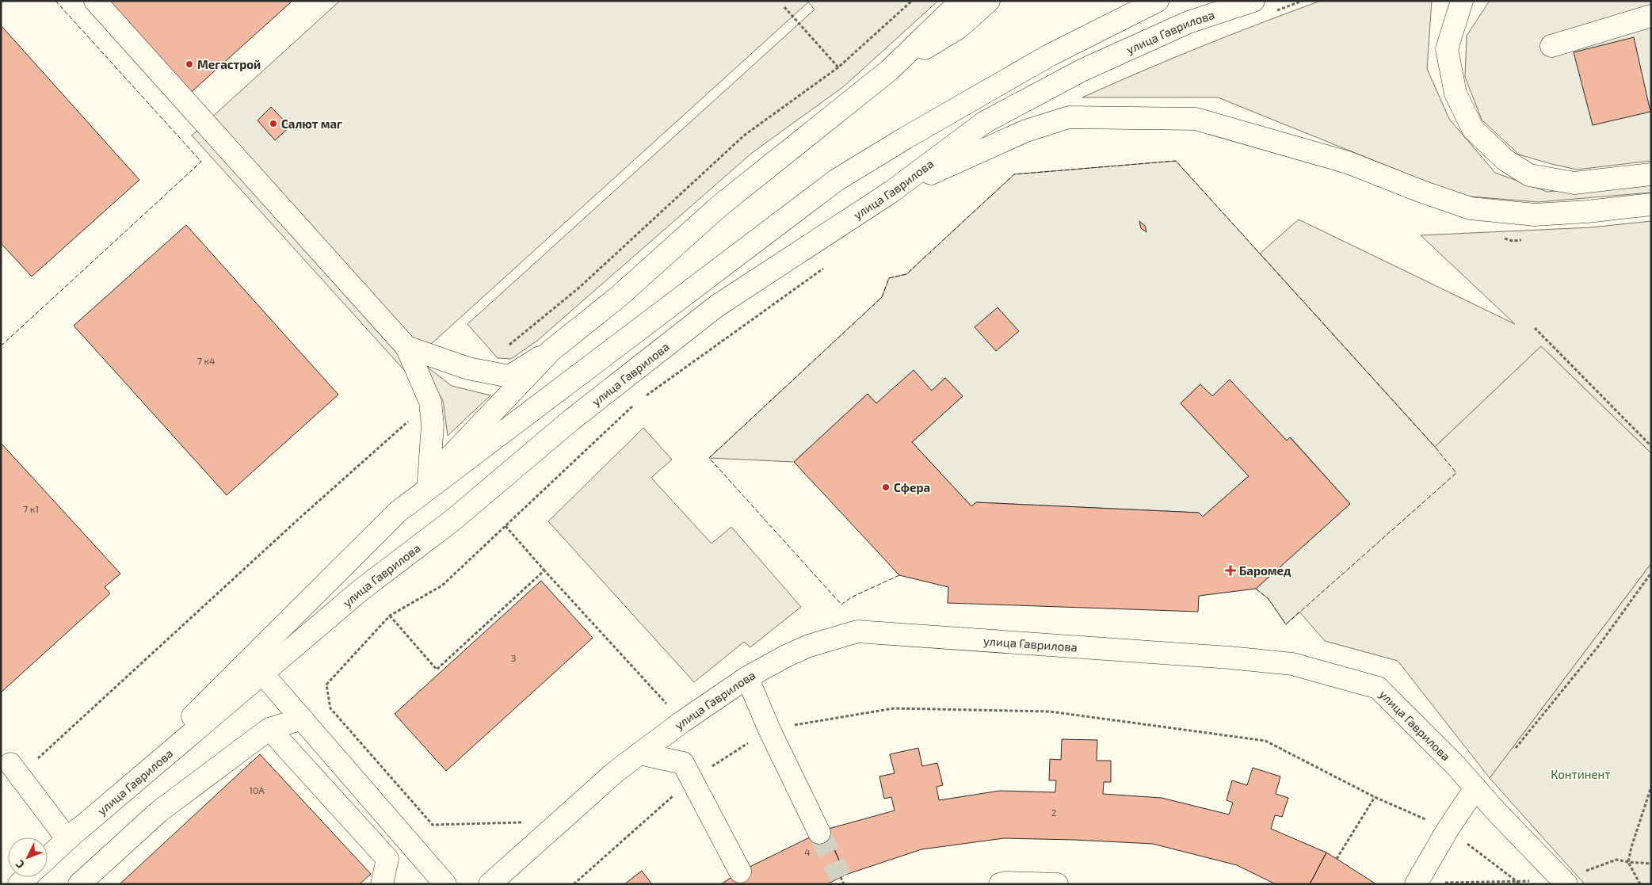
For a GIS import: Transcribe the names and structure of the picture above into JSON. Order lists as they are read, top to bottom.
{
  "streets": {
    "main road": ["улица Гаврилова"]
  },
  "parks": ["Континент"],
  "places": {
    "other": ["Мегастрой", "Салют маг", "Сфера"],
    "health": ["Баромед"]
  },
  "house_numbers": [
    "7 к4",
    "7 к1",
    "3",
    "10А",
    "2",
    "4"
  ],
  "north": "bottom left"
}
